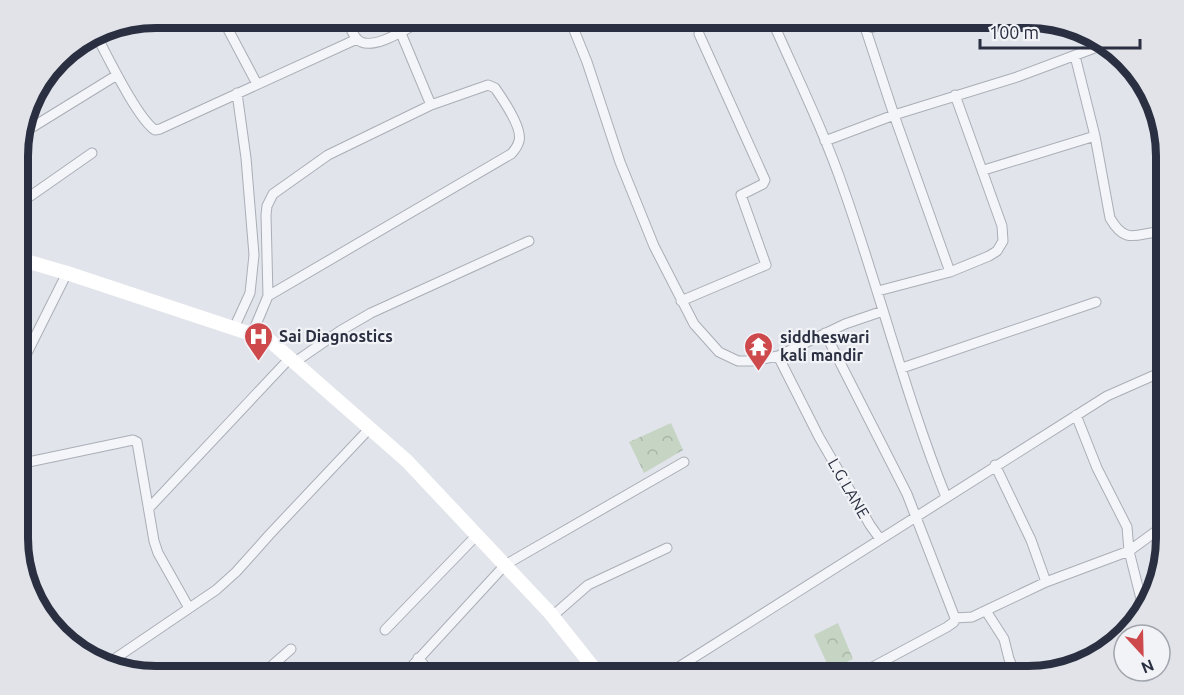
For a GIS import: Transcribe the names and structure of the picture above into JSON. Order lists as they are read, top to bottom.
{
  "streets": {
    "street": ["L.G LANE"]
  },
  "places": {
    "hospital": ["Sai Diagnostics"],
    "temple": ["siddheswari kali mandir"]
  },
  "scale_bar": "100 m",
  "north": "bottom"
}
